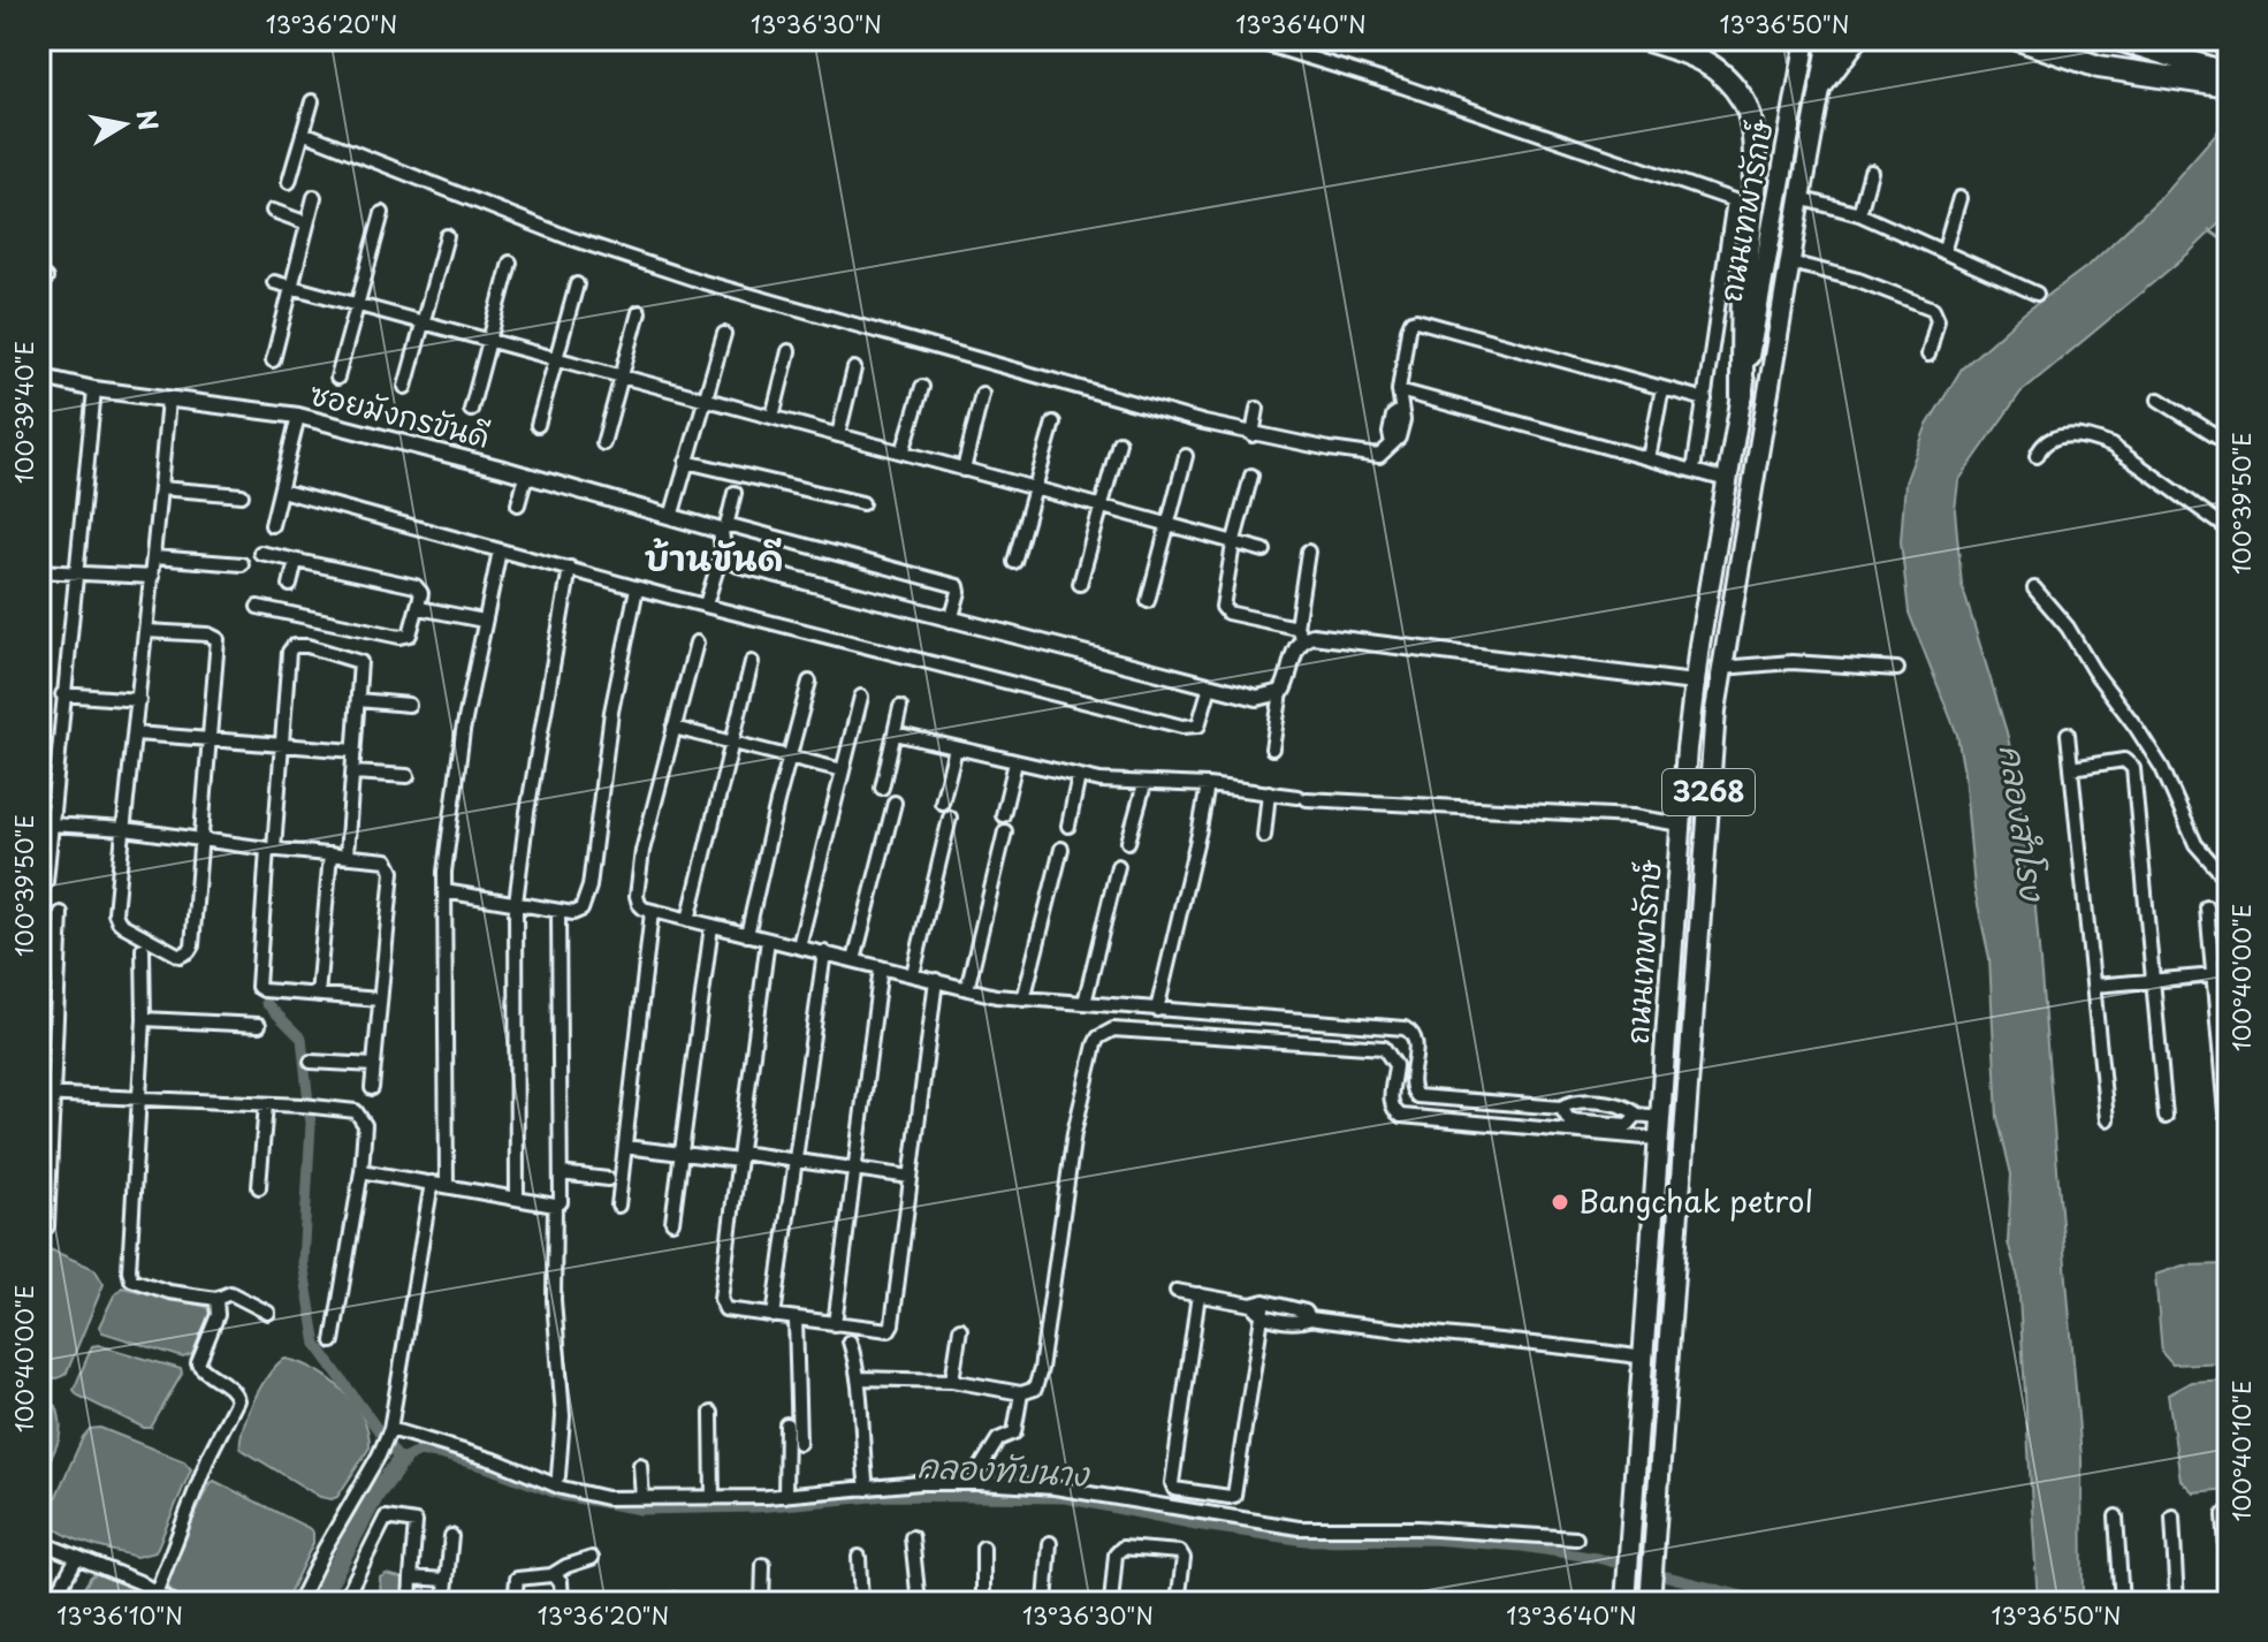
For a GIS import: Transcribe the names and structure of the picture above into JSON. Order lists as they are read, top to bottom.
{
  "streets": {
    "main road": ["ถนนเทพารักษ์", "3268"],
    "street": ["ซอยมังกรขันดี"]
  },
  "districts": ["บ้านขันดี"],
  "water": ["คลองสำโรง", "คลองทับนาง"],
  "places": ["Bangchak petrol"],
  "north": "right",
  "coordinates": [
    "13°36'20\"N",
    "13°36'30\"N",
    "13°36'40\"N",
    "13°36'50\"N",
    "100°39'40\"E",
    "100°39'50\"E",
    "100°40'00\"E",
    "100°40'10\"E",
    "13°36'10\"N"
  ]
}
